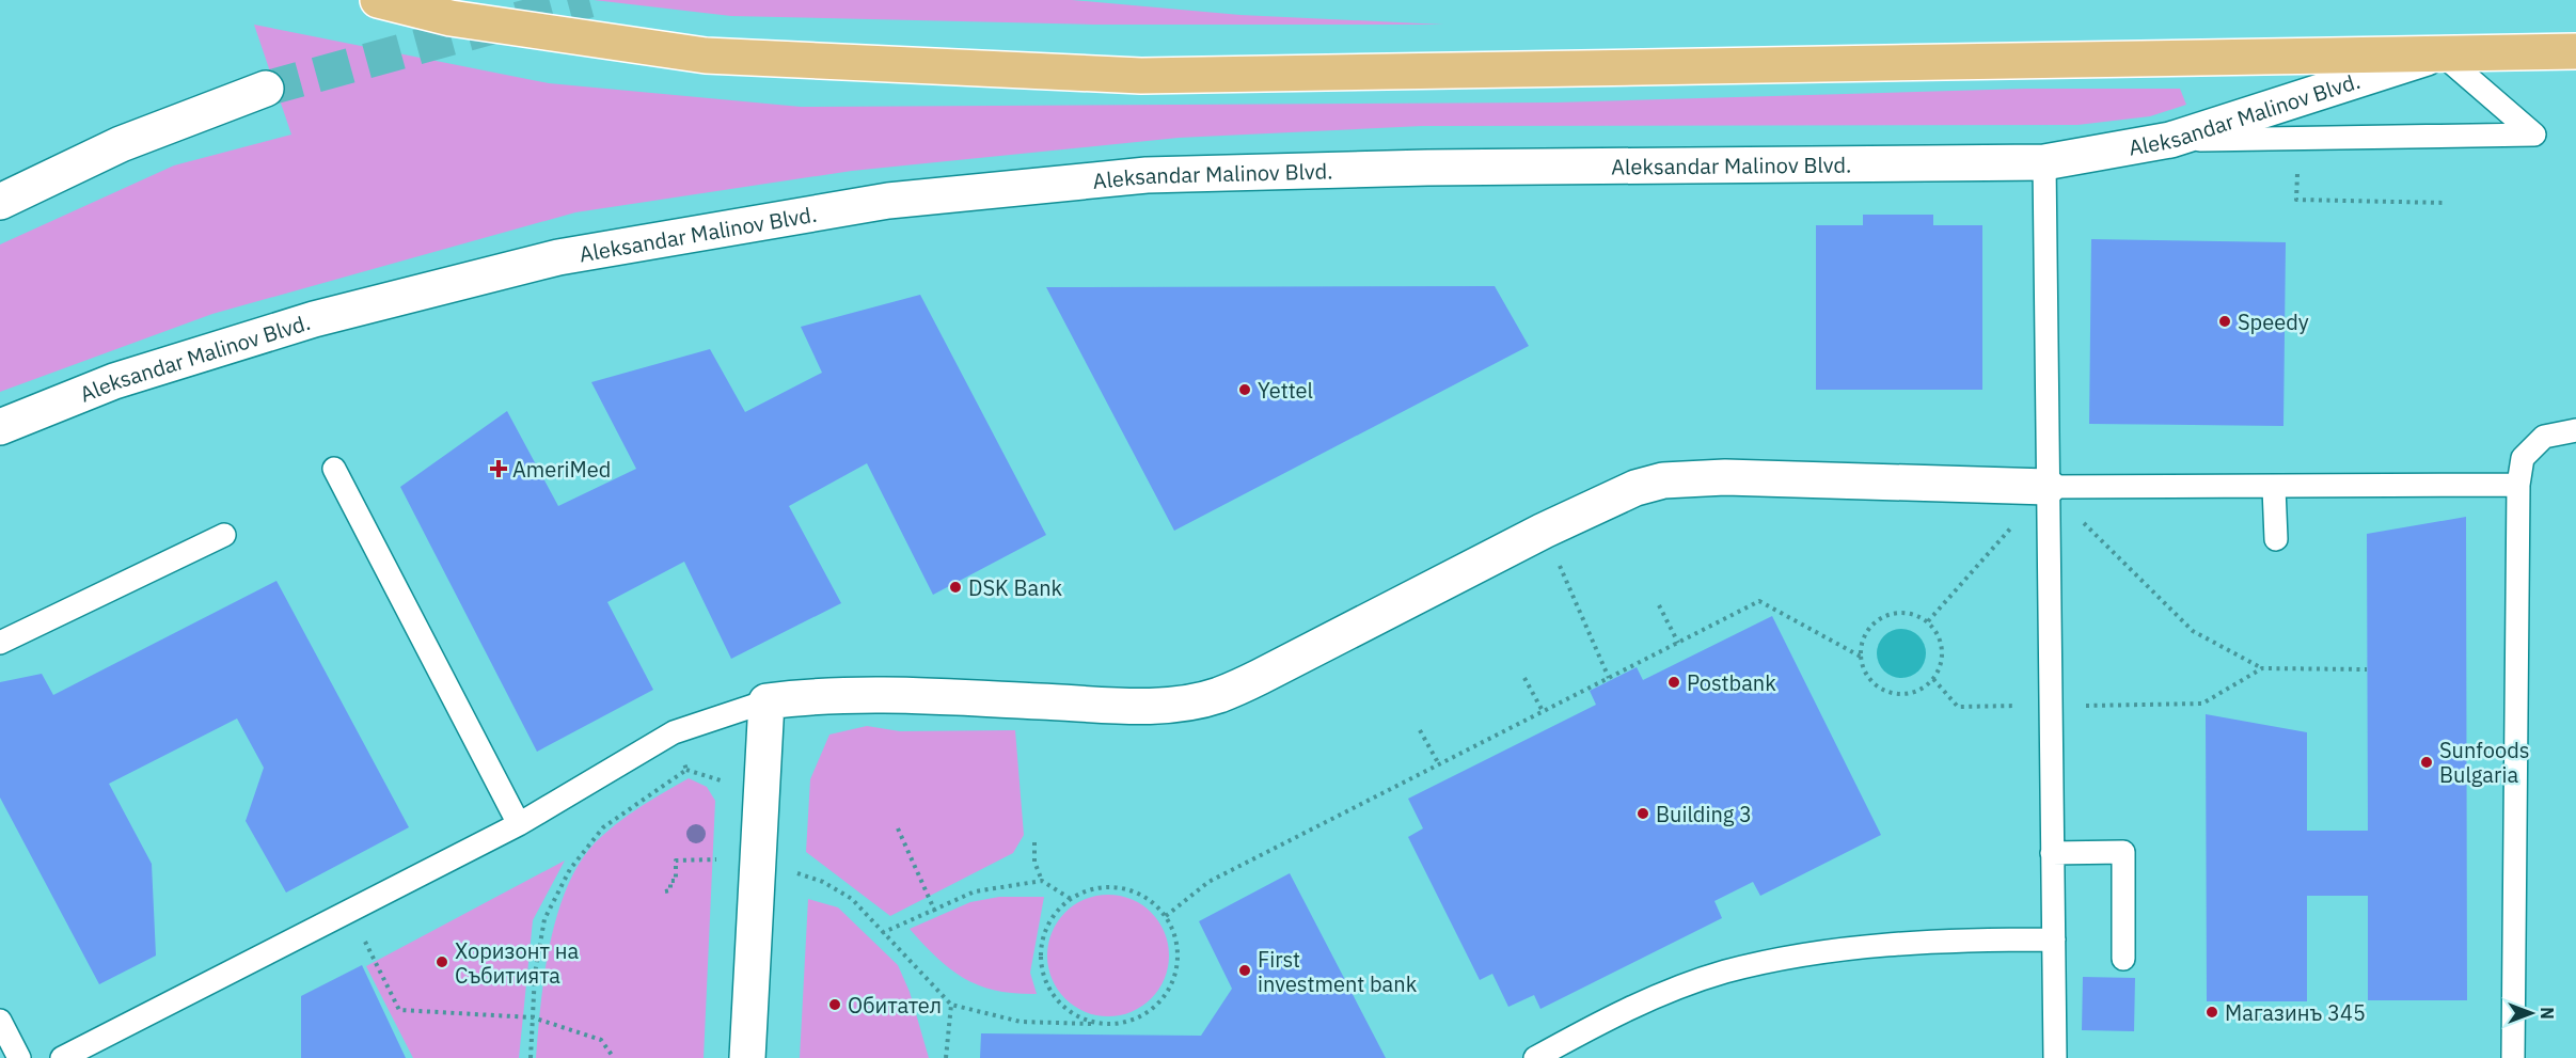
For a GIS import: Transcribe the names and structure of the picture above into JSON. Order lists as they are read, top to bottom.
{
  "streets": {
    "main road": ["Aleksandar Malinov Blvd."]
  },
  "places": {
    "other": [
      "Speedy",
      "Yettel",
      "DSK Bank",
      "Postbank",
      "Sunfoods Bulgaria",
      "Building 3",
      "Хоризонт на Събитията",
      "First investment bank",
      "Обитател",
      "Магазинъ 345"
    ],
    "health": ["AmeriMed"]
  },
  "north": "right"
}
